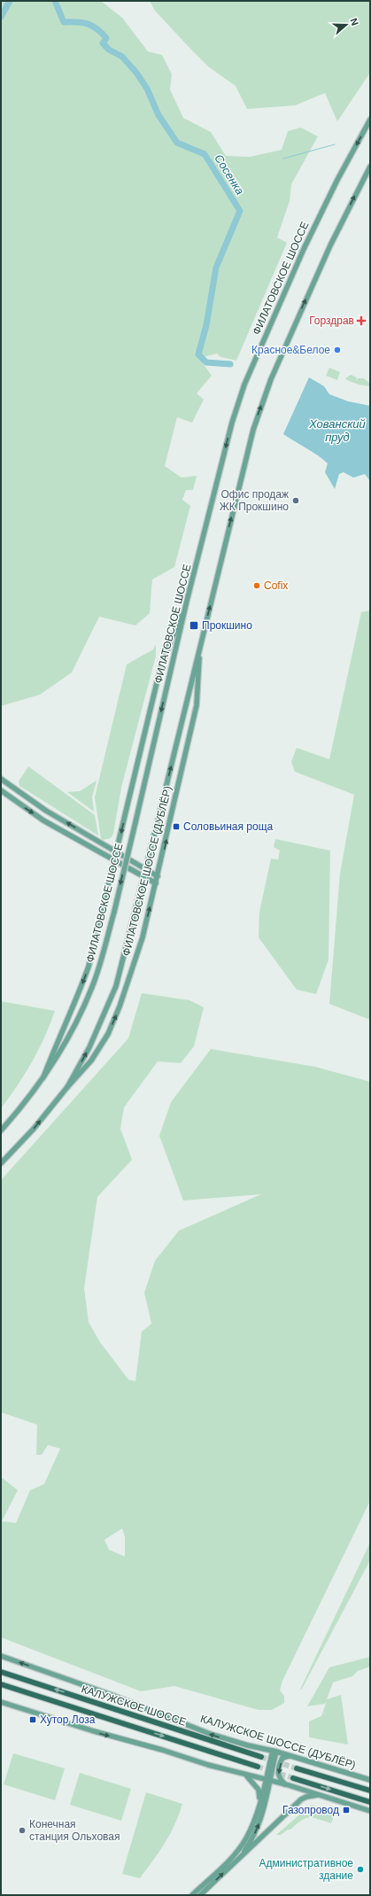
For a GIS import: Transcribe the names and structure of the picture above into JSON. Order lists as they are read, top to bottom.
{
  "streets": {
    "highway": ["КАЛУЖСКОЕ ШОССЕ"],
    "main road": ["ФИЛАТОВСКОЕ ШОССЕ", "ФИЛАТОВСКОЕ ШОССЕ (ДУБЛЁР)", "КАЛУЖСКОЕ ШОССЕ (ДУБЛЁР)"]
  },
  "water": ["Сосенка", "Хованский пруд"],
  "places": {
    "health": ["Горздрав"],
    "other": [
      "Красное&Белое",
      "Офис продаж ЖК Прокшино",
      "Cofix",
      "Конечная станция Ольховая",
      "Административное здание"
    ],
    "transit": [
      "Прокшино",
      "Соловьиная роща",
      "Хутор Лоза",
      "Газопровод"
    ]
  },
  "north": "right"
}
